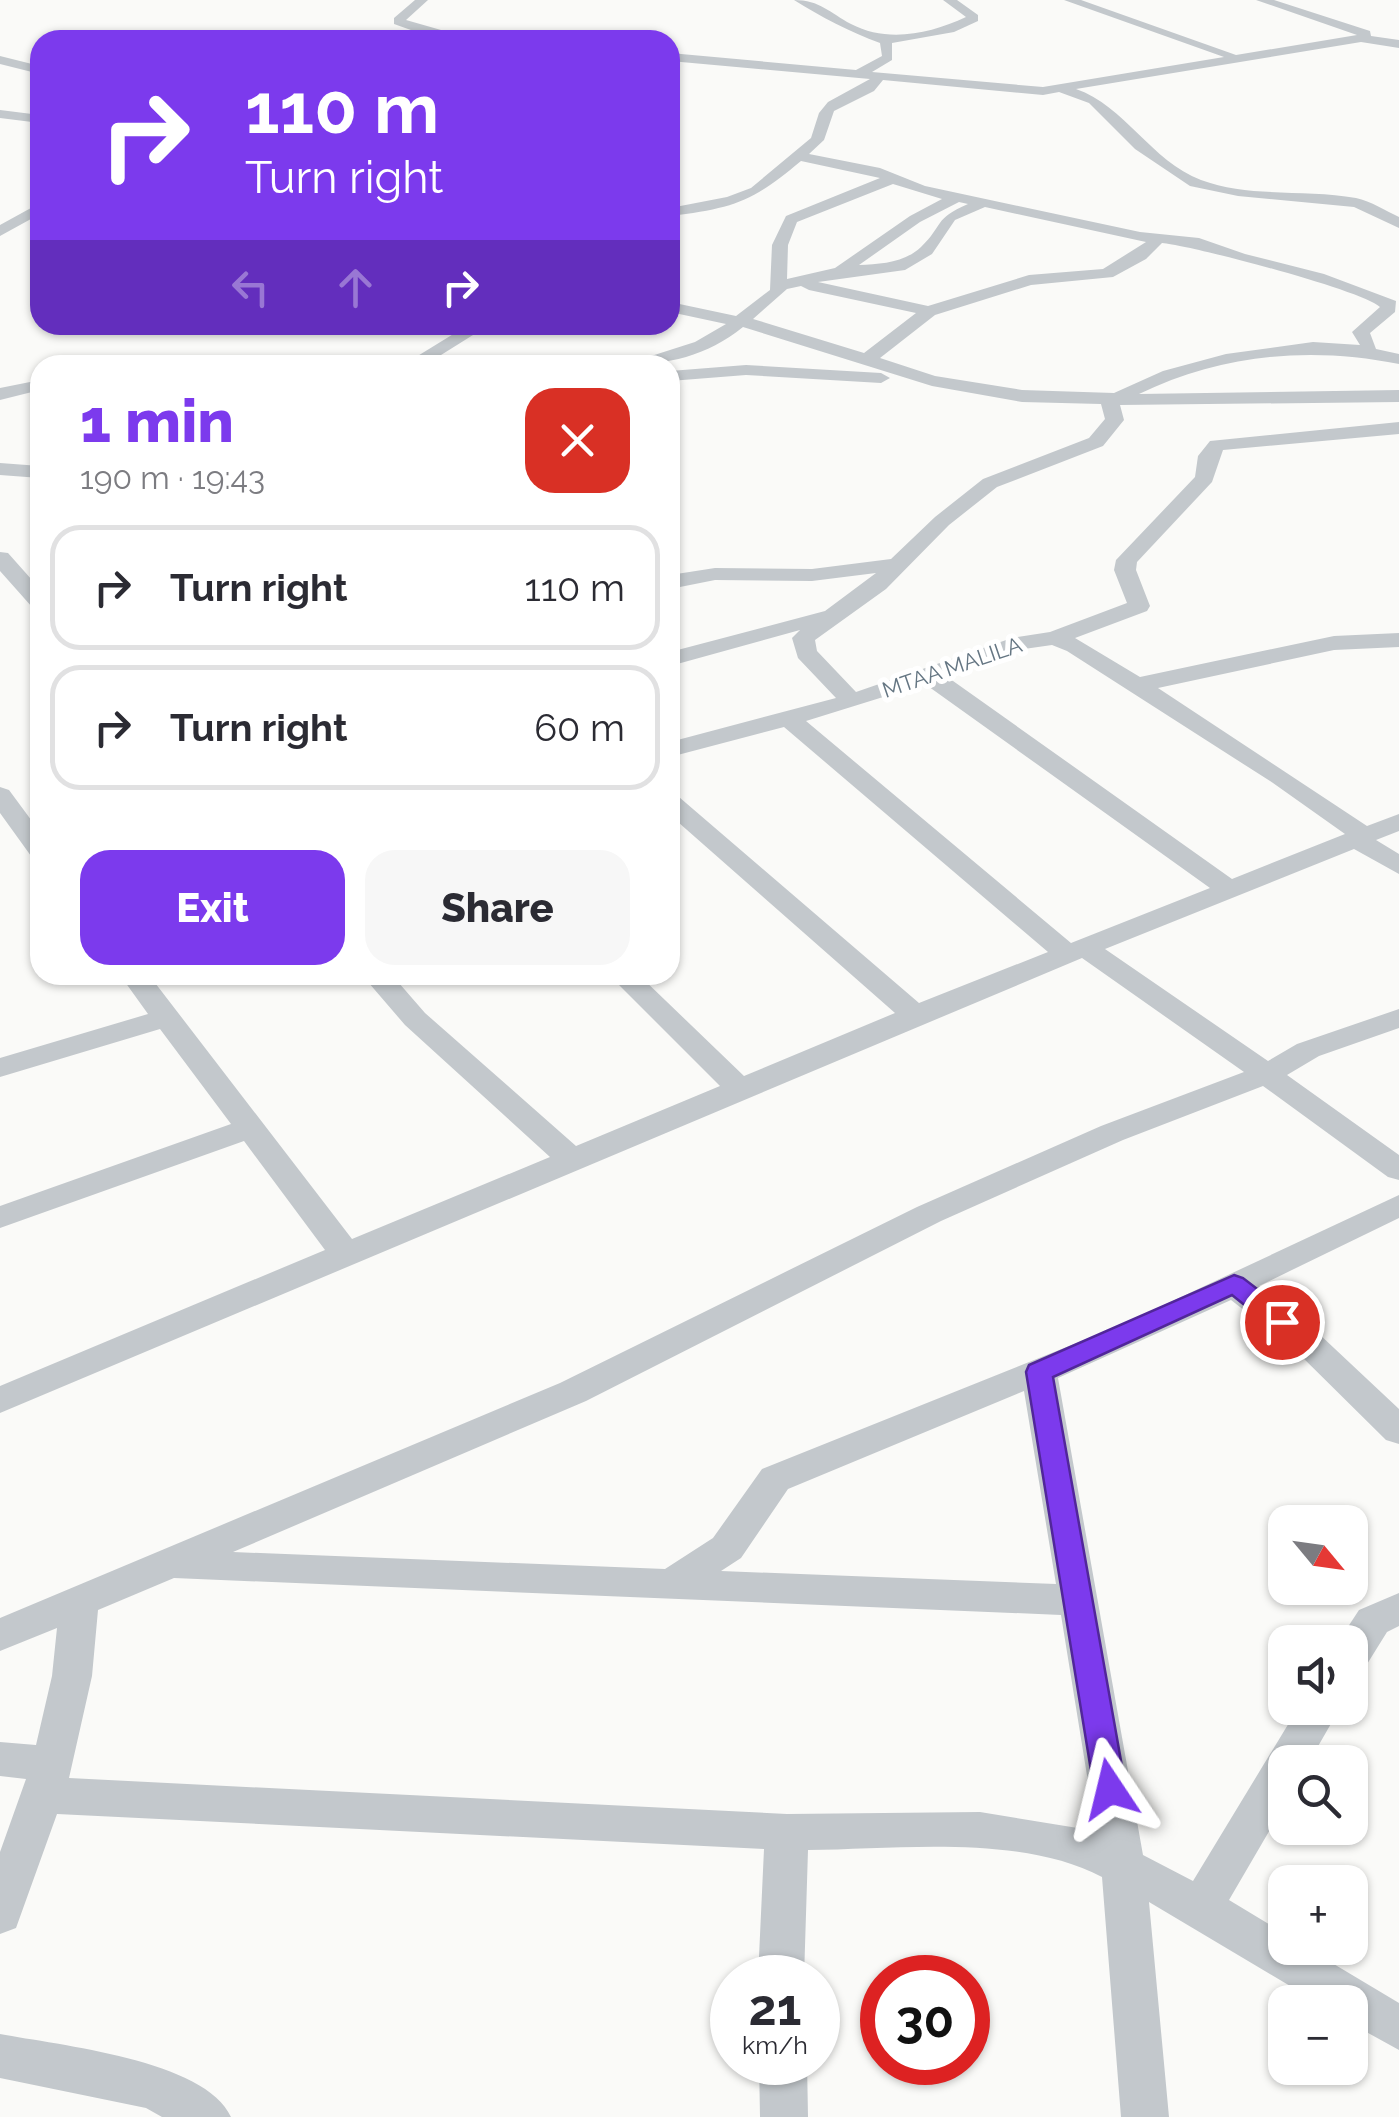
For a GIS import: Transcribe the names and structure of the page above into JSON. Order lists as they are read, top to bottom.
{
  "streets": {
    "street": ["MTAA MALILA"]
  },
  "north": "bottom right",
  "page": {
    "turn": ["110 m", "Turn right"],
    "heading": ["1 min", "190 m · 19:43"],
    "list": [
      {
        "name": "Turn right",
        "value": "110 m"
      },
      {
        "name": "Turn right",
        "value": "60 m"
      }
    ],
    "buttons": ["Exit", "Share"],
    "map_buttons": ["+", "−"],
    "speed": "21 km/h",
    "limit": "30"
  }
}
